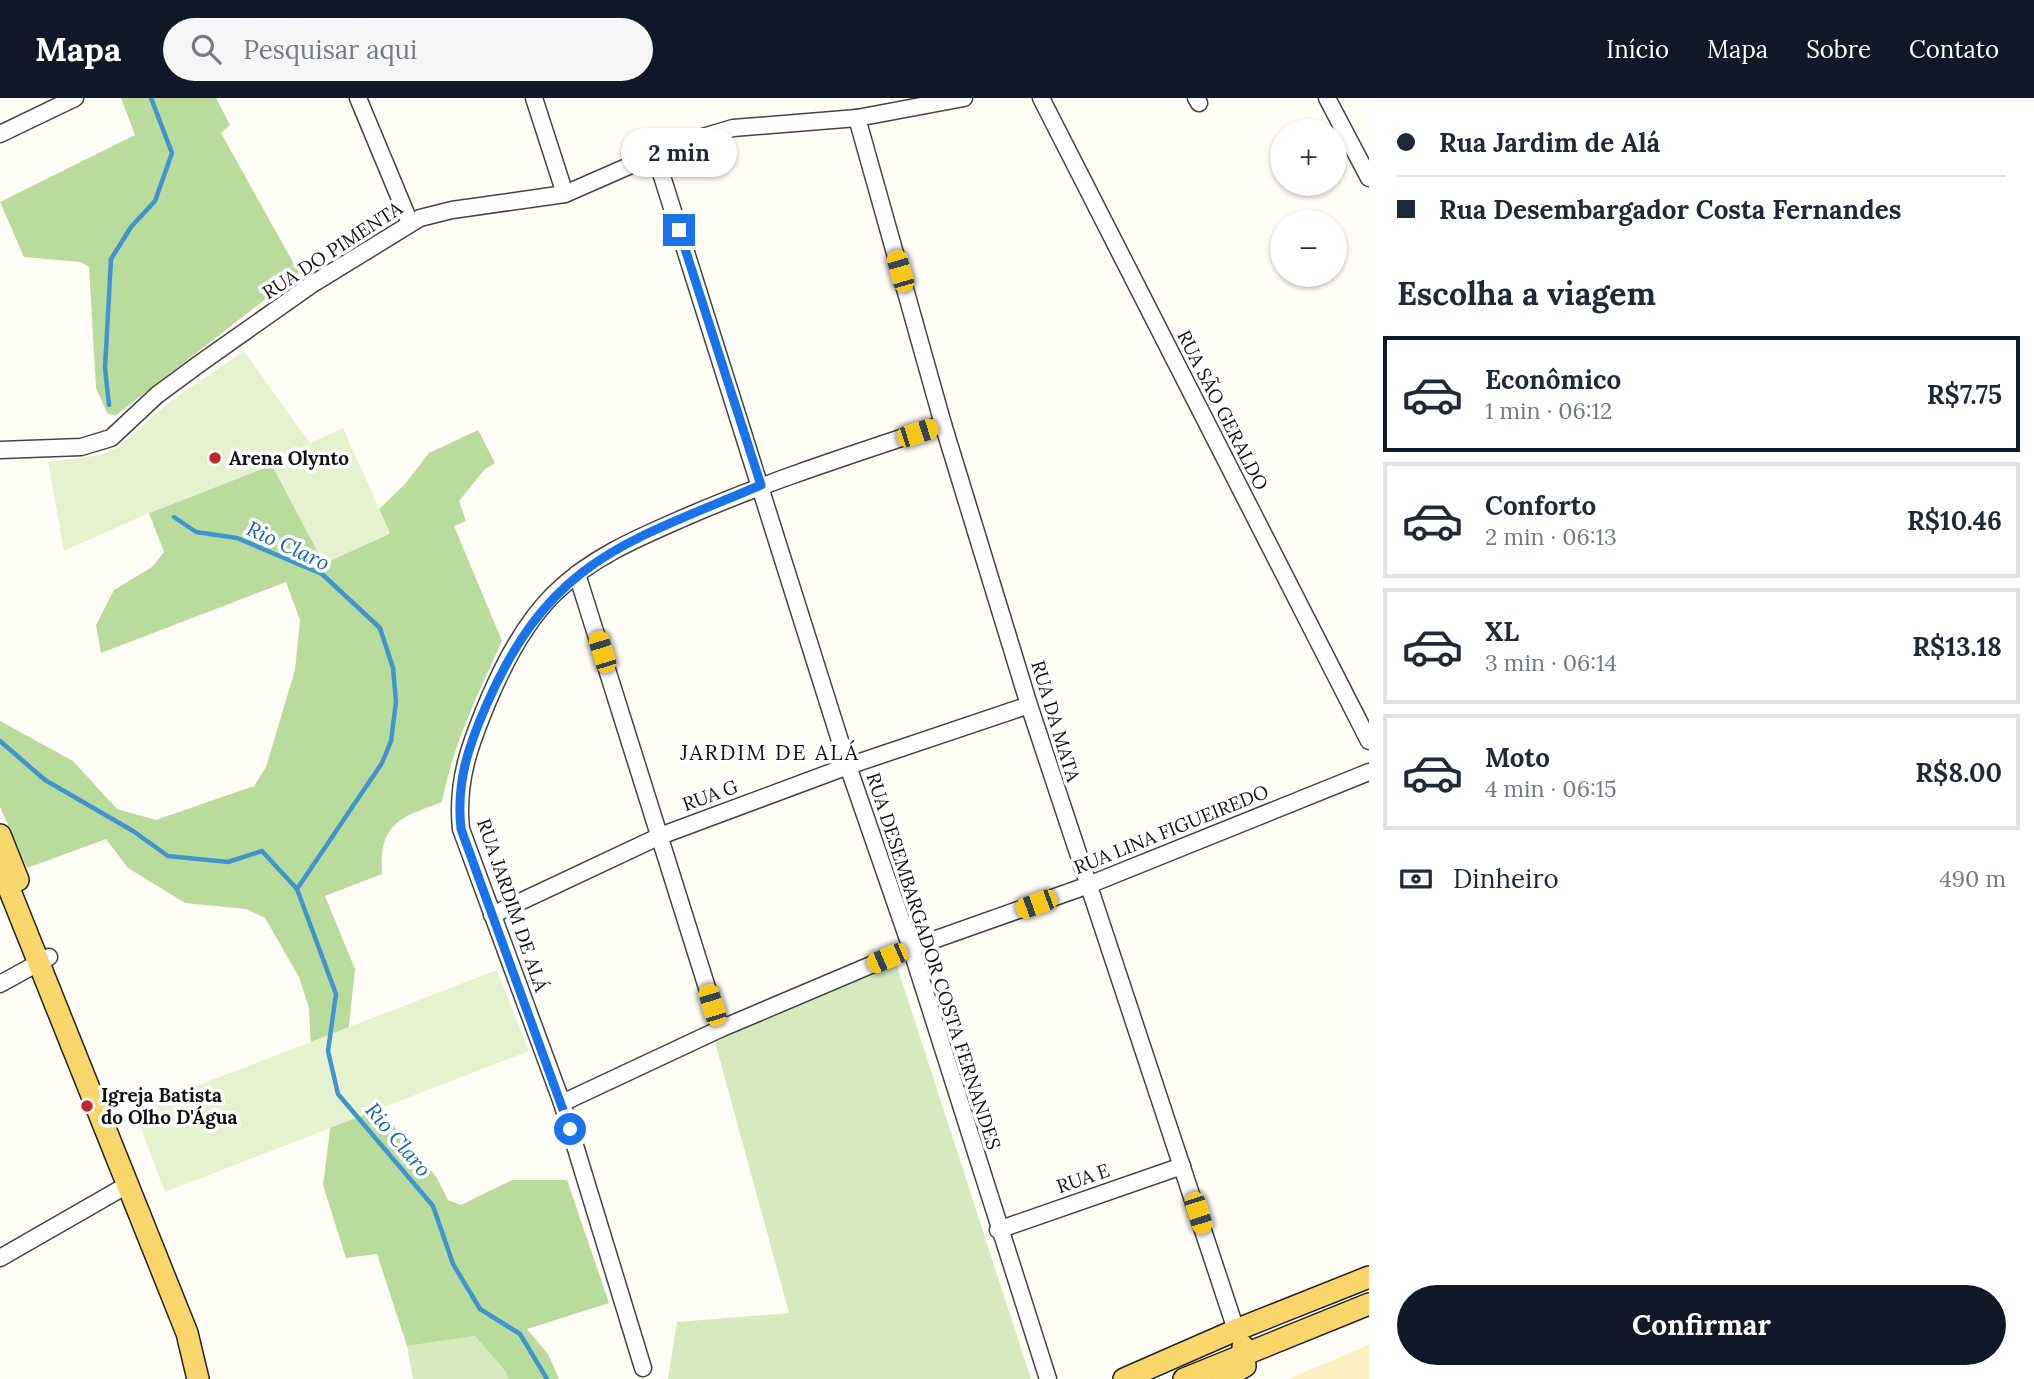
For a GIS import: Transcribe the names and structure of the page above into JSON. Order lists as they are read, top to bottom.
{
  "streets": {
    "street": [
      "RUA DO PIMENTA",
      "RUA SÃO GERALDO",
      "RUA DA MATA",
      "RUA G",
      "RUA LINA FIGUEIREDO",
      "RUA JARDIM DE ALÁ",
      "RUA DESEMBARGADOR COSTA FERNANDES",
      "RUA E"
    ]
  },
  "crossings": [
    ["RUA DO PIMENTA", "RUA DA MATA"],
    ["RUA DO PIMENTA", "RUA DESEMBARGADOR COSTA FERNANDES"],
    ["RUA DA MATA", "RUA G"],
    ["RUA DA MATA", "RUA LINA FIGUEIREDO"],
    ["RUA DA MATA", "RUA JARDIM DE ALÁ"],
    ["RUA DA MATA", "RUA E"],
    ["RUA G", "RUA JARDIM DE ALÁ"],
    ["RUA G", "RUA DESEMBARGADOR COSTA FERNANDES"],
    ["RUA LINA FIGUEIREDO", "RUA JARDIM DE ALÁ"],
    ["RUA LINA FIGUEIREDO", "RUA DESEMBARGADOR COSTA FERNANDES"],
    ["RUA JARDIM DE ALÁ", "RUA DESEMBARGADOR COSTA FERNANDES"],
    ["RUA DESEMBARGADOR COSTA FERNANDES", "RUA E"]
  ],
  "districts": ["JARDIM DE ALÁ"],
  "water": ["Rio Claro"],
  "places": ["Arena Olynto", "Igreja Batista do Olho D'Água"],
  "page": {
    "header": "Mapa",
    "search": "Pesquisar aqui",
    "nav": [
      "Início",
      "Mapa",
      "Sobre",
      "Contato"
    ],
    "banner": ["Rua Jardim de Alá", "Rua Desembargador Costa Fernandes"],
    "map_buttons": ["+", "−"],
    "bubble": "2 min",
    "heading": "Escolha a viagem",
    "list": [
      {
        "name": "Econômico",
        "note": "1 min · 06:12",
        "value": "R$7.75"
      },
      {
        "name": "Conforto",
        "note": "2 min · 06:13",
        "value": "R$10.46"
      },
      {
        "name": "XL",
        "note": "3 min · 06:14",
        "value": "R$13.18"
      },
      {
        "name": "Moto",
        "note": "4 min · 06:15",
        "value": "R$8.00"
      }
    ],
    "pay": ["Dinheiro", "490 m"],
    "buttons": "Confirmar"
  }
}
